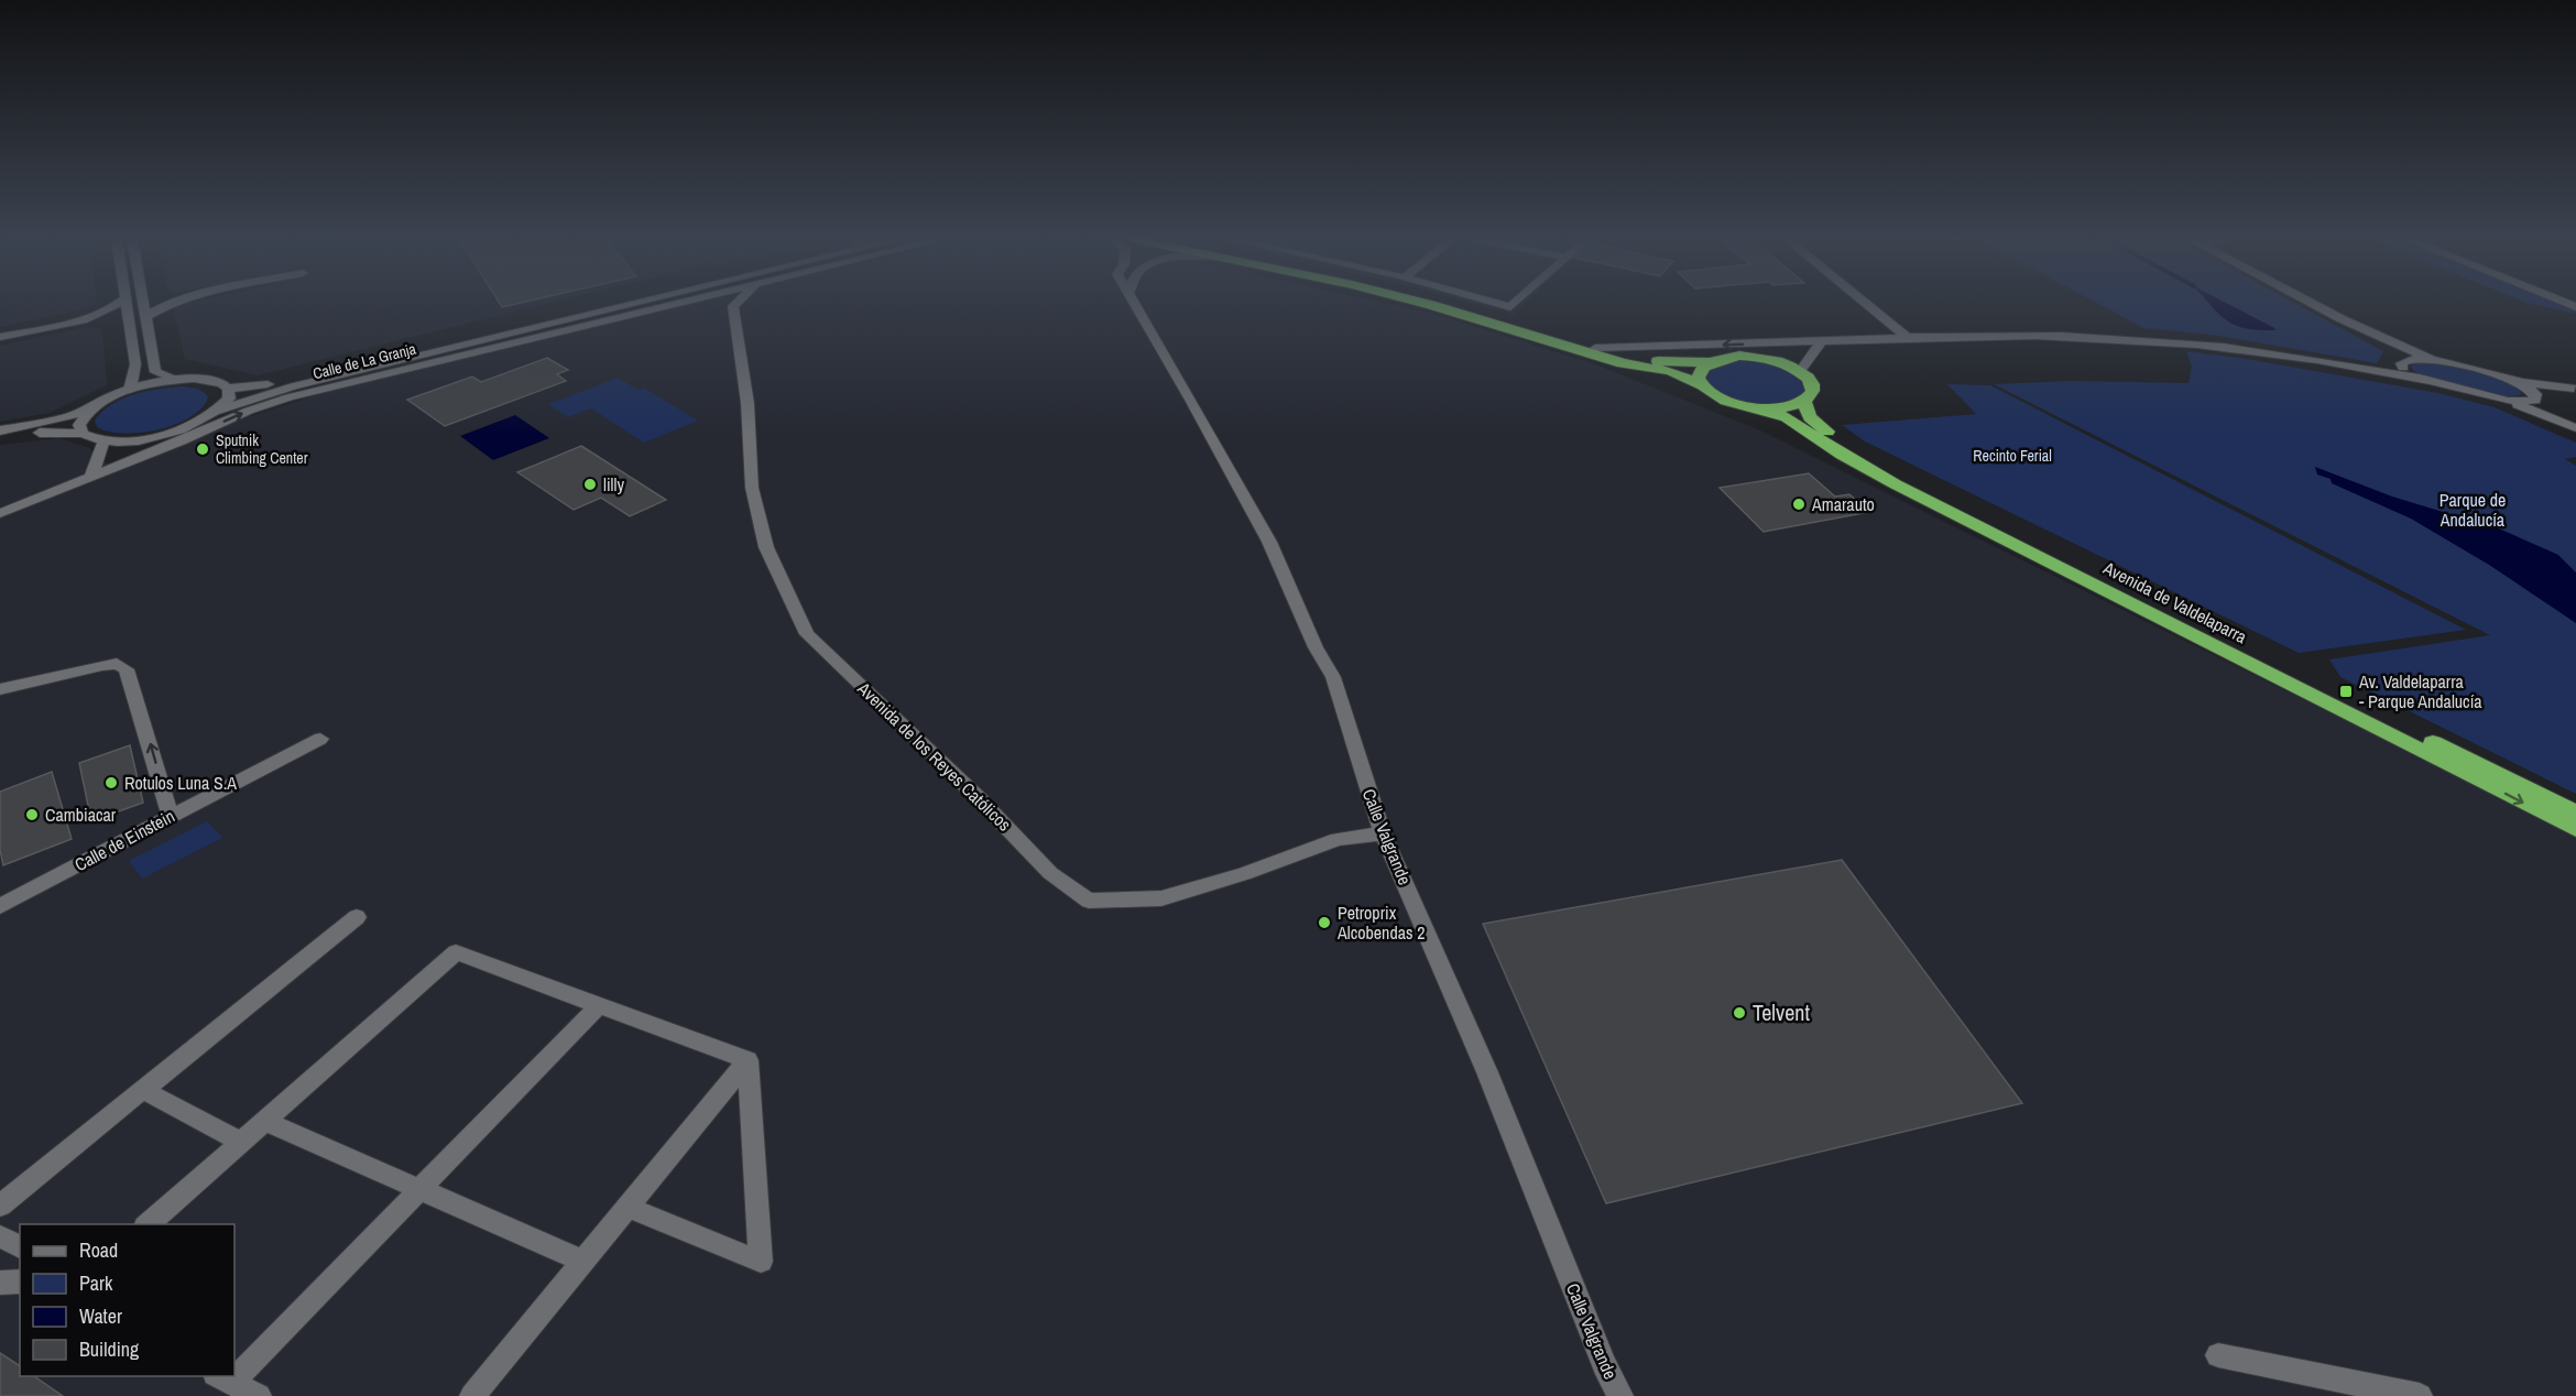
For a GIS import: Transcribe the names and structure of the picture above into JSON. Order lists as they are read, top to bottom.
{
  "streets": {
    "highway": ["Avenida de Valdelaparra"],
    "street": [
      "Calle de La Granja",
      "Avenida de los Reyes Católicos",
      "Calle Valgrande",
      "Calle de Einstein"
    ]
  },
  "crossings": [
    ["Avenida de los Reyes Católicos", "Calle Valgrande"]
  ],
  "parks": ["Recinto Ferial", "Parque de Andalucía"],
  "places": {
    "other": [
      "Sputnik Climbing Center",
      "lilly",
      "Amarauto",
      "Rotulos Luna S.A",
      "Cambiacar",
      "Petroprix Alcobendas 2",
      "Telvent"
    ],
    "transit": ["Av. Valdelaparra - Parque Andalucía"]
  },
  "legend": [
    "Road",
    "Park",
    "Water",
    "Building"
  ]
}
